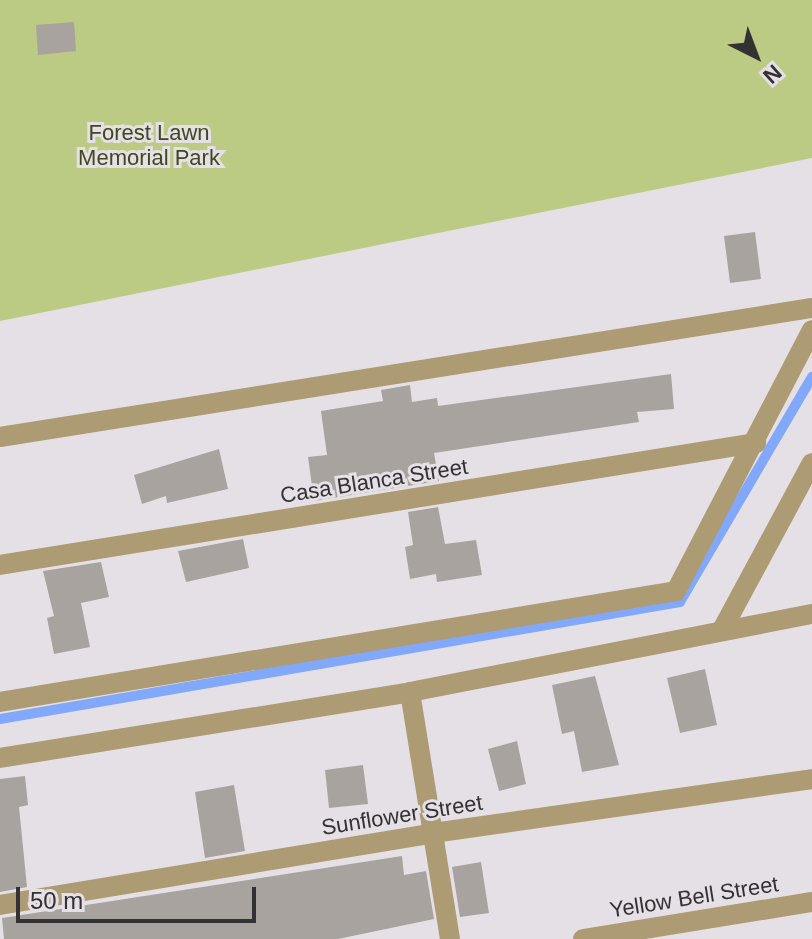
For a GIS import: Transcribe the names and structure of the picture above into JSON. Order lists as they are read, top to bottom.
{
  "streets": {
    "street": ["Casa Blanca Street", "Sunflower Street", "Yellow Bell Street"]
  },
  "parks": ["Forest Lawn Memorial Park"],
  "scale_bar": "50 m",
  "north": "bottom right"
}
